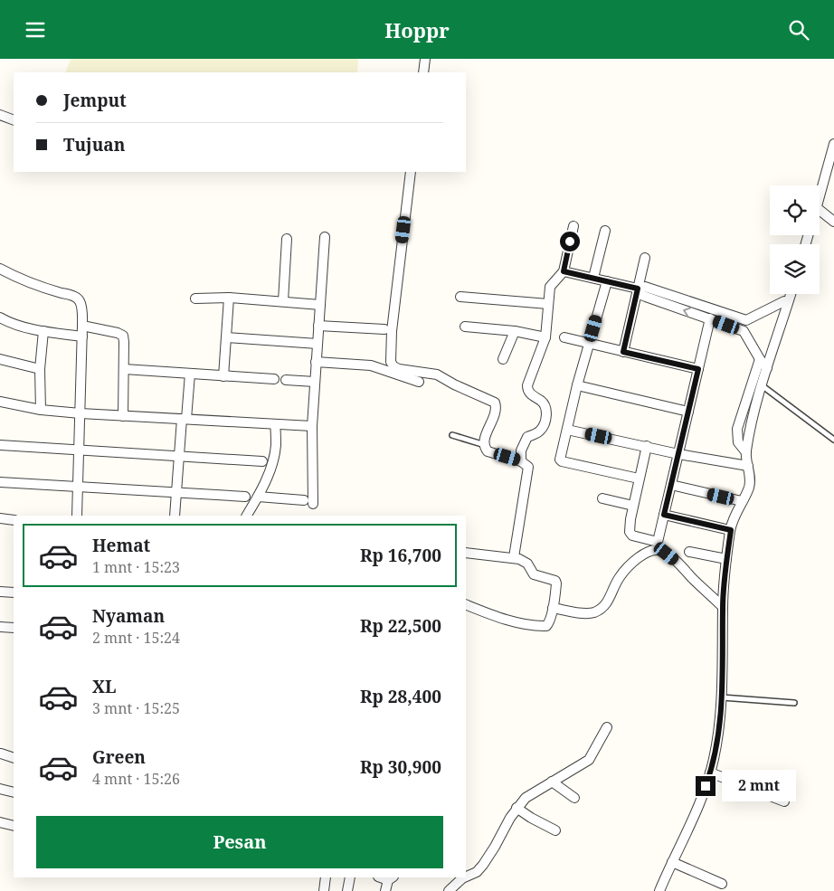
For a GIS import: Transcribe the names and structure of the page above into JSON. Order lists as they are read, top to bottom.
{
  "page": {
    "header": "Hoppr",
    "banner": ["Jemput", "Tujuan"],
    "list": [
      {
        "name": "Hemat",
        "note": "1 mnt · 15:23",
        "value": "Rp 16,700"
      },
      {
        "name": "Nyaman",
        "note": "2 mnt · 15:24",
        "value": "Rp 22,500"
      },
      {
        "name": "XL",
        "note": "3 mnt · 15:25",
        "value": "Rp 28,400"
      },
      {
        "name": "Green",
        "note": "4 mnt · 15:26",
        "value": "Rp 30,900"
      }
    ],
    "bubble": "2 mnt",
    "buttons": "Pesan"
  }
}
